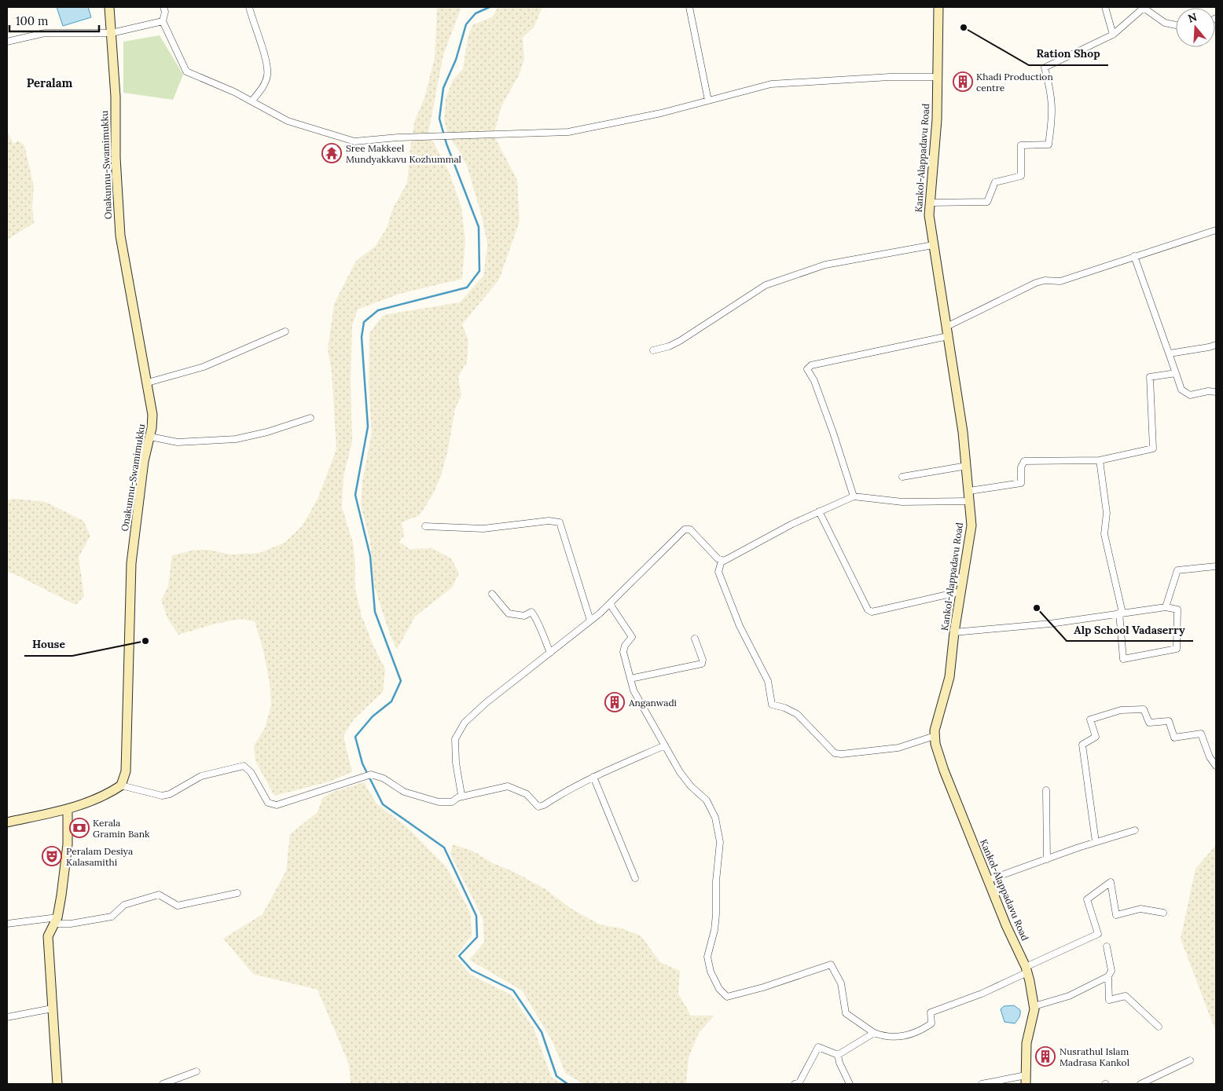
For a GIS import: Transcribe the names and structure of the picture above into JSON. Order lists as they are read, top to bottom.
{
  "streets": {
    "main road": ["Kankol-Alappadavu Road", "Onakunnu-Swamimukku"]
  },
  "districts": ["Peralam"],
  "places": {
    "other": ["Ration Shop", "Alp School Vadaserry", "House"],
    "building": ["Khadi Production centre", "Anganwadi", "Nusrathul Islam Madrasa Kankol"],
    "temple": ["Sree Makkeel Mundyakkavu Kozhummal"],
    "bank": ["Kerala Gramin Bank"],
    "theatre": ["Peralam Desiya Kalasamithi"]
  },
  "scale_bar": "100 m",
  "north": "top"
}
